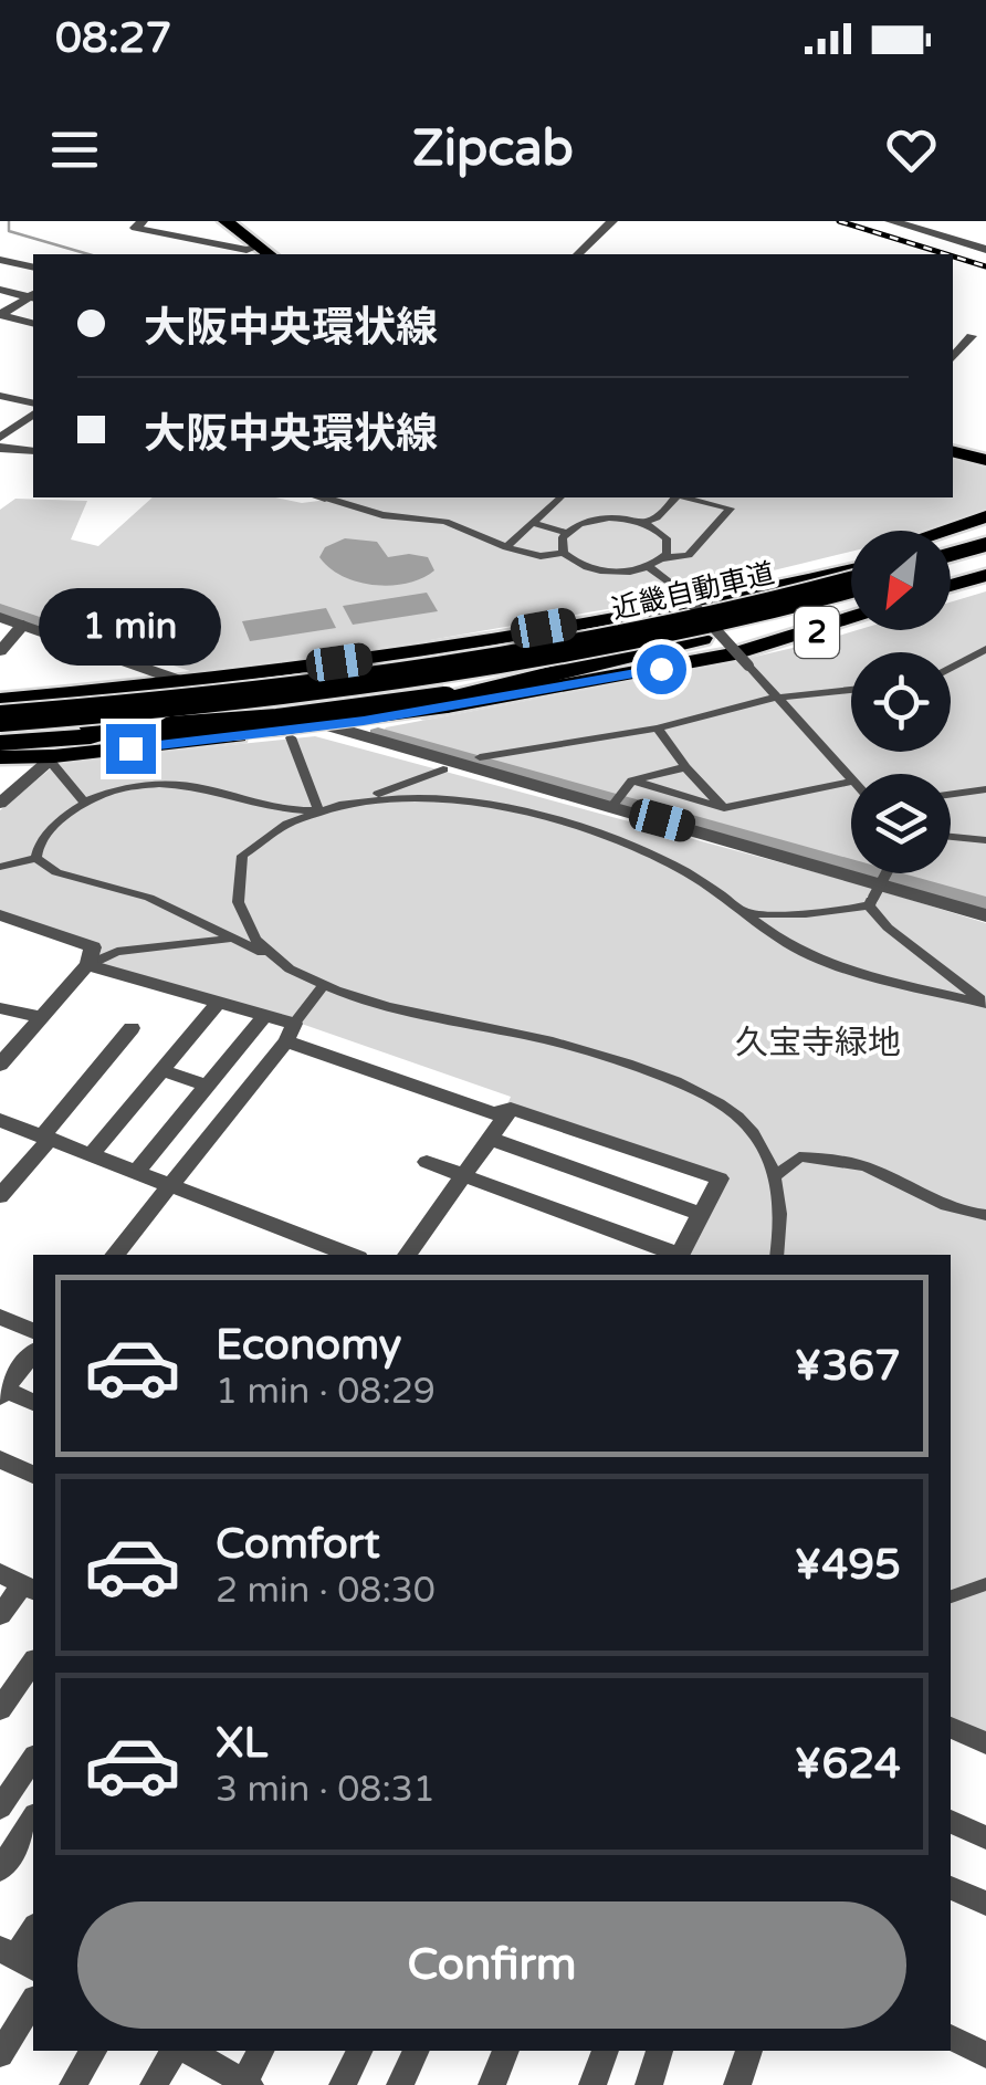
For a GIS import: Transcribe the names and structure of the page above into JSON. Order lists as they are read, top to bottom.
{
  "streets": {
    "highway": ["近畿自動車道"],
    "main road": ["2"]
  },
  "parks": ["久宝寺緑地"],
  "north": "bottom left",
  "page": {
    "status": "08:27",
    "header": "Zipcab",
    "banner": ["大阪中央環状線", "大阪中央環状線"],
    "bubble": "1 min",
    "list": [
      {
        "name": "Economy",
        "note": "1 min · 08:29",
        "value": "¥367"
      },
      {
        "name": "Comfort",
        "note": "2 min · 08:30",
        "value": "¥495"
      },
      {
        "name": "XL",
        "note": "3 min · 08:31",
        "value": "¥624"
      }
    ],
    "buttons": "Confirm"
  }
}
